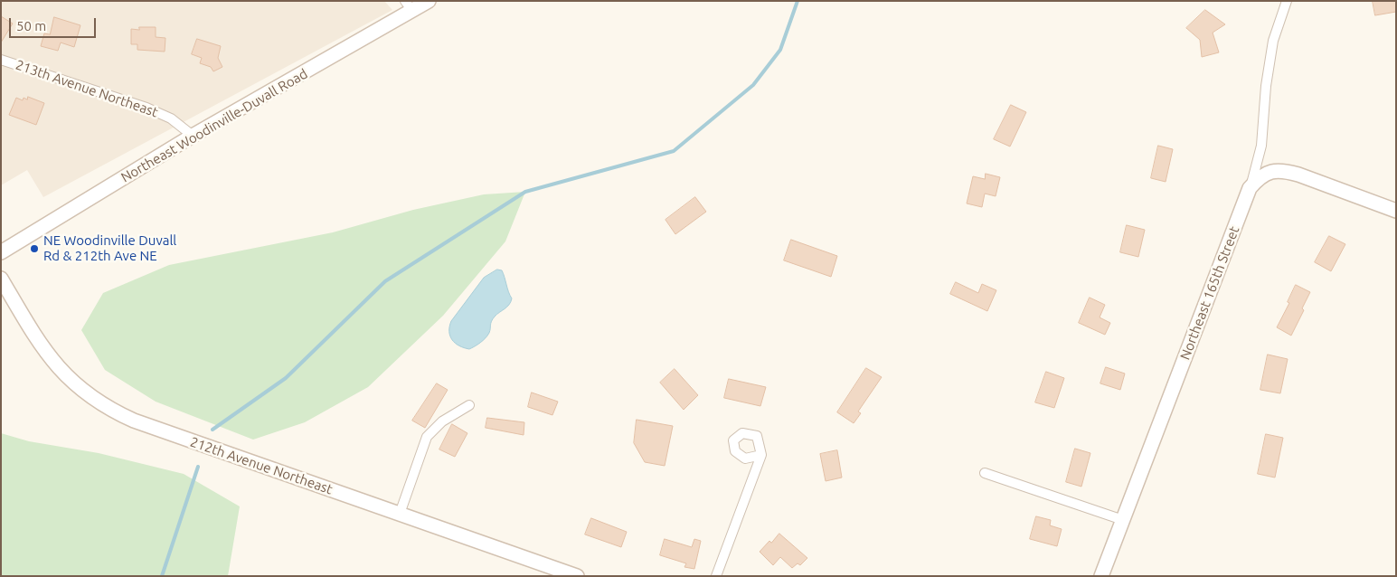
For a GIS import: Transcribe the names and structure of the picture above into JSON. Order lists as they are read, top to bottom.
{
  "streets": {
    "street": [
      "213th Avenue Northeast",
      "Northeast Woodinville-Duvall Road",
      "Northeast 165th Street",
      "212th Avenue Northeast"
    ]
  },
  "crossings": [
    ["213th Avenue Northeast", "Northeast Woodinville-Duvall Road"]
  ],
  "places": ["NE Woodinville Duvall Rd & 212th Ave NE"],
  "scale_bar": "50 m"
}
